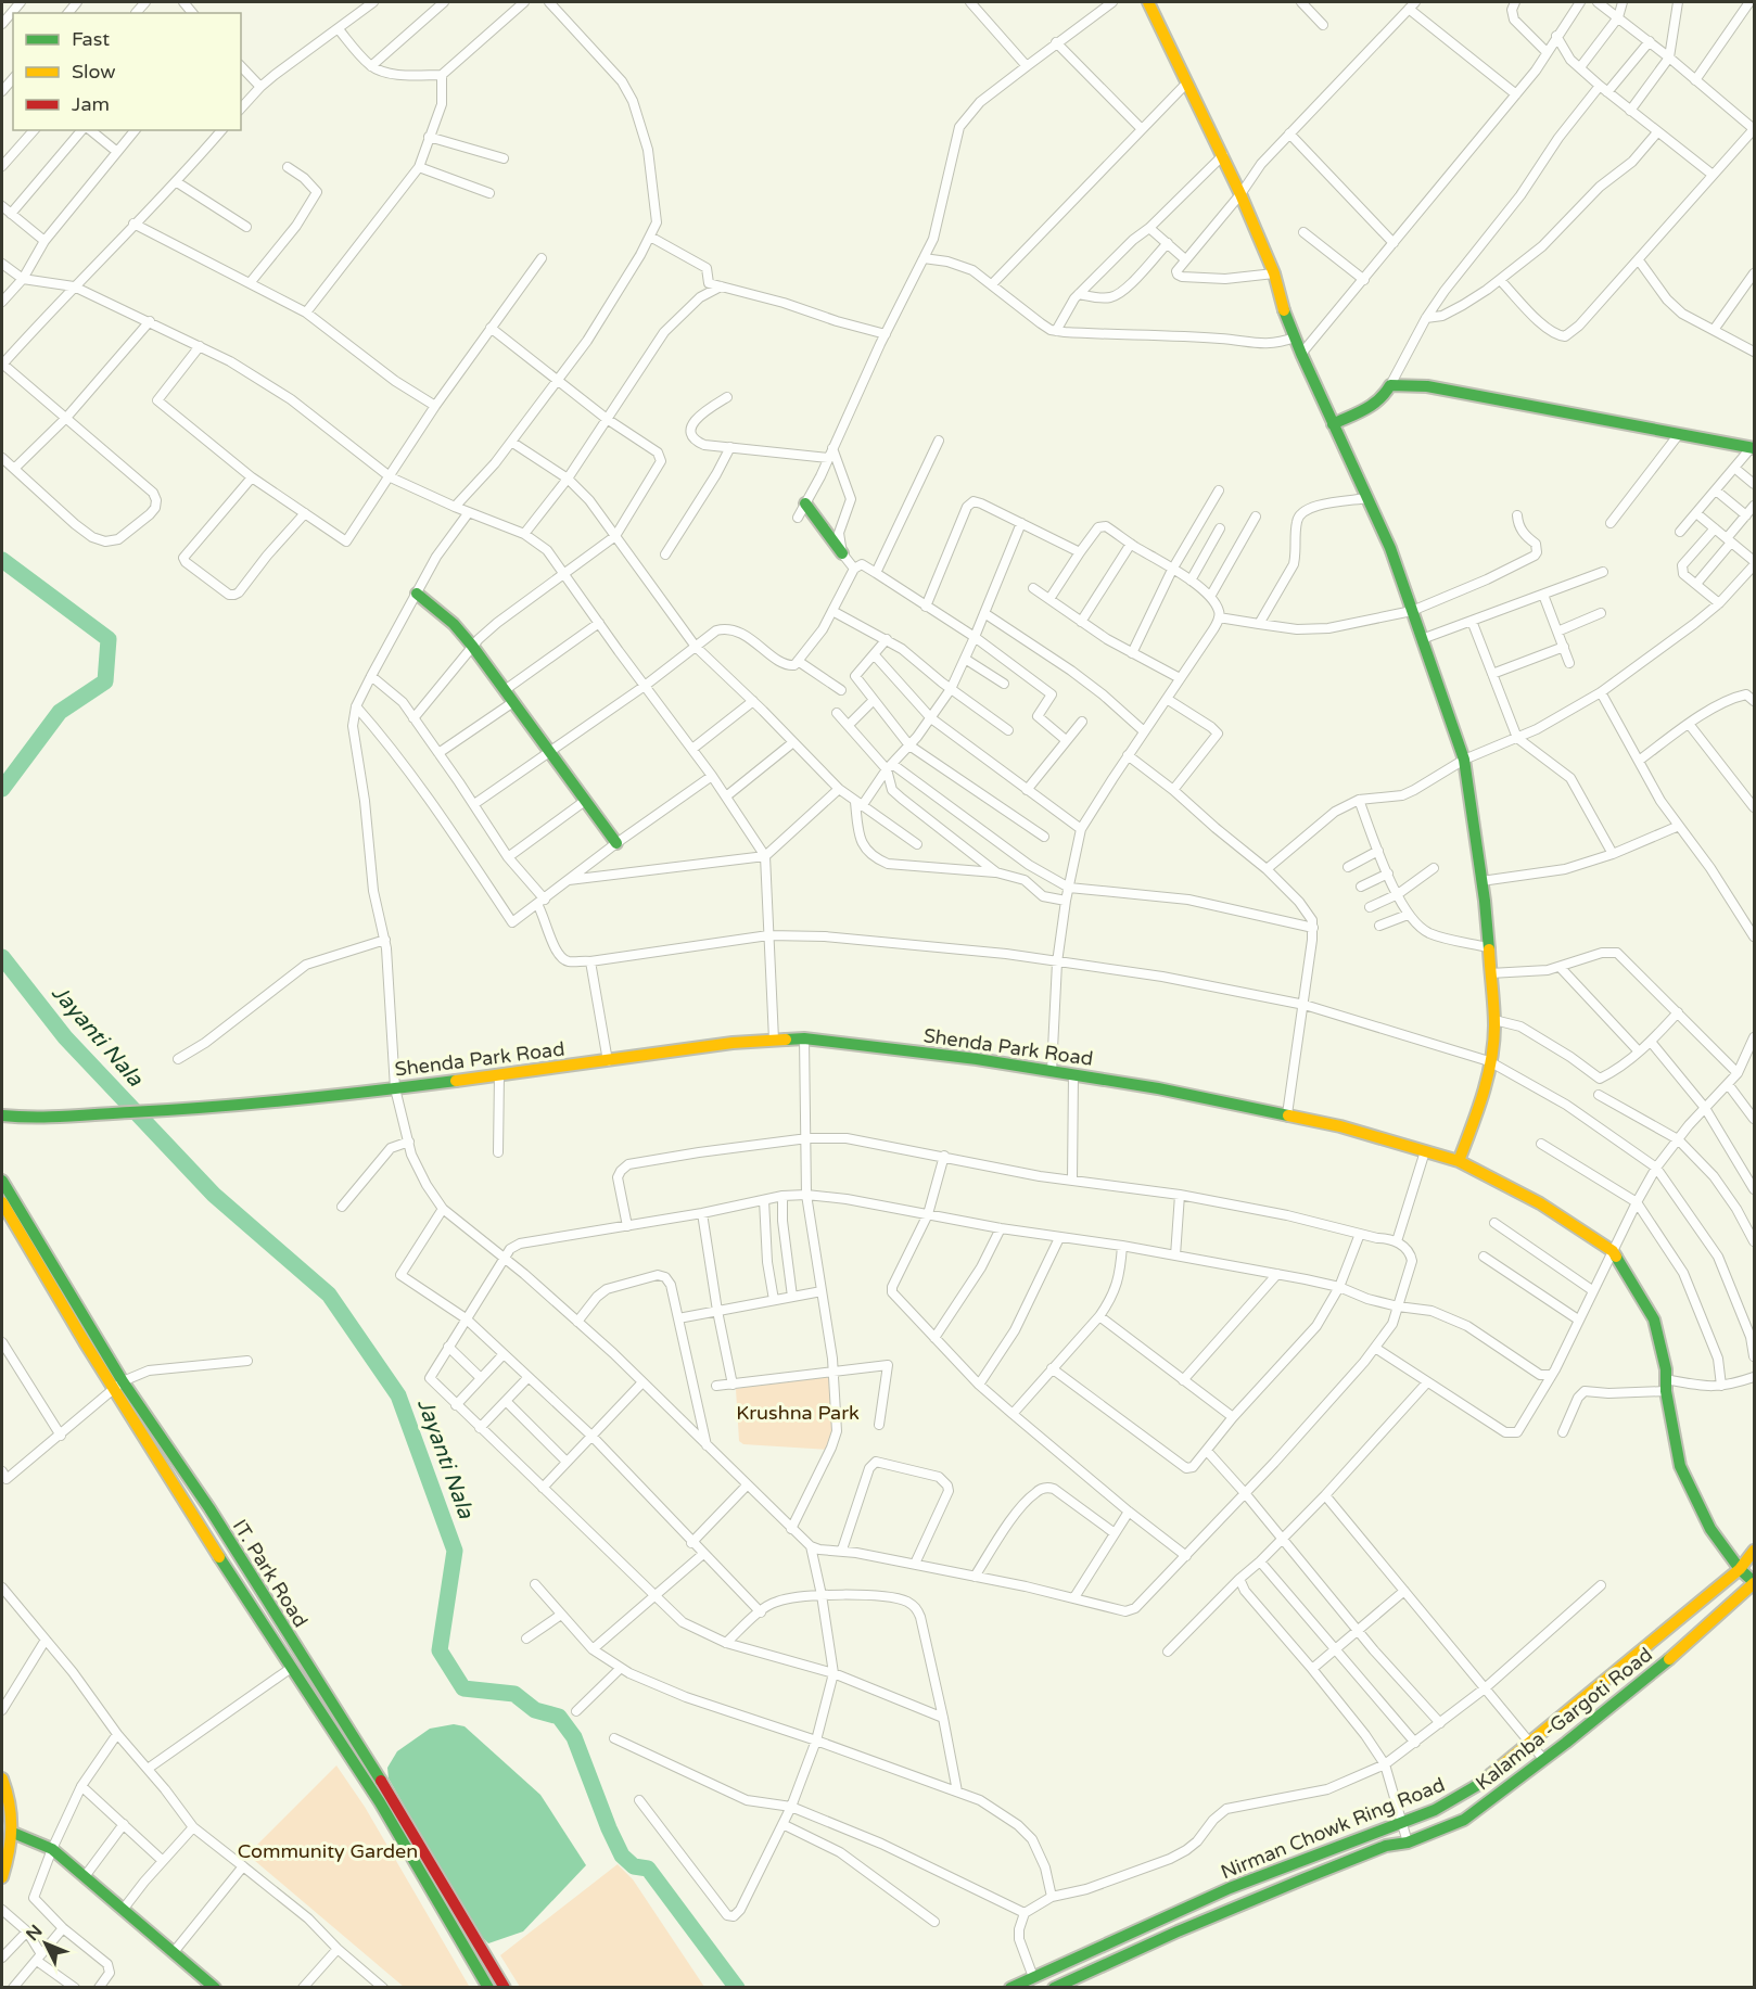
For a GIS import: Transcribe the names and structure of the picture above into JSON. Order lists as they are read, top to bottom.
{
  "streets": {
    "main road": [
      "Shenda Park Road",
      "IT. Park Road",
      "Kalamba -Gargoti Road",
      "Nirman Chowk Ring Road"
    ]
  },
  "crossings": [
    ["Shenda Park Road", "Kalamba -Gargoti Road"],
    ["Shenda Park Road", "Nirman Chowk Ring Road"]
  ],
  "water": ["Jayanti Nala"],
  "parks": ["Krushna Park", "Community Garden"],
  "legend": ["Fast", "Slow", "Jam"],
  "north": "top left"
}
